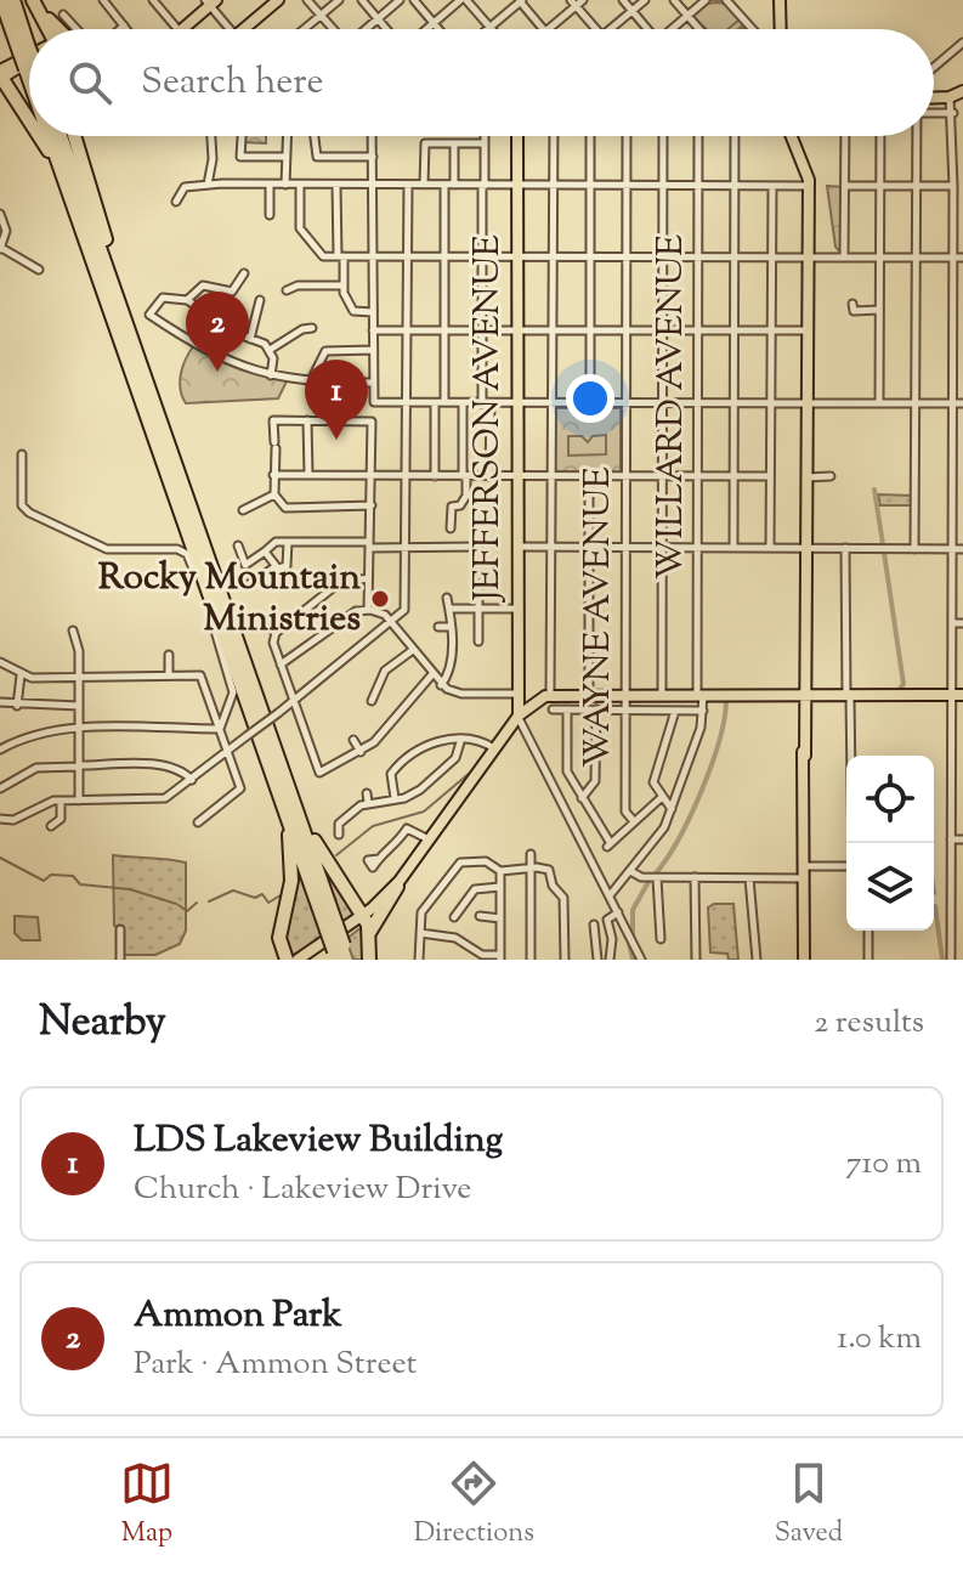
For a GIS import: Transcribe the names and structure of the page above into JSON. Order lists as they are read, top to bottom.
{
  "streets": {
    "main road": ["JEFFERSON AVENUE"],
    "street": ["WILLARD AVENUE", "WAYNE AVENUE"]
  },
  "places": ["Rocky Mountain Ministries"],
  "page": {
    "search": "Search here",
    "pins": ["2", "1"],
    "heading": ["Nearby", "2 results"],
    "list": [
      {
        "mark": "1",
        "name": "LDS Lakeview Building",
        "note": "Church · Lakeview Drive",
        "value": "710 m"
      },
      {
        "mark": "2",
        "name": "Ammon Park",
        "note": "Park · Ammon Street",
        "value": "1.0 km"
      }
    ],
    "nav": ["Map", "Directions", "Saved"]
  }
}
